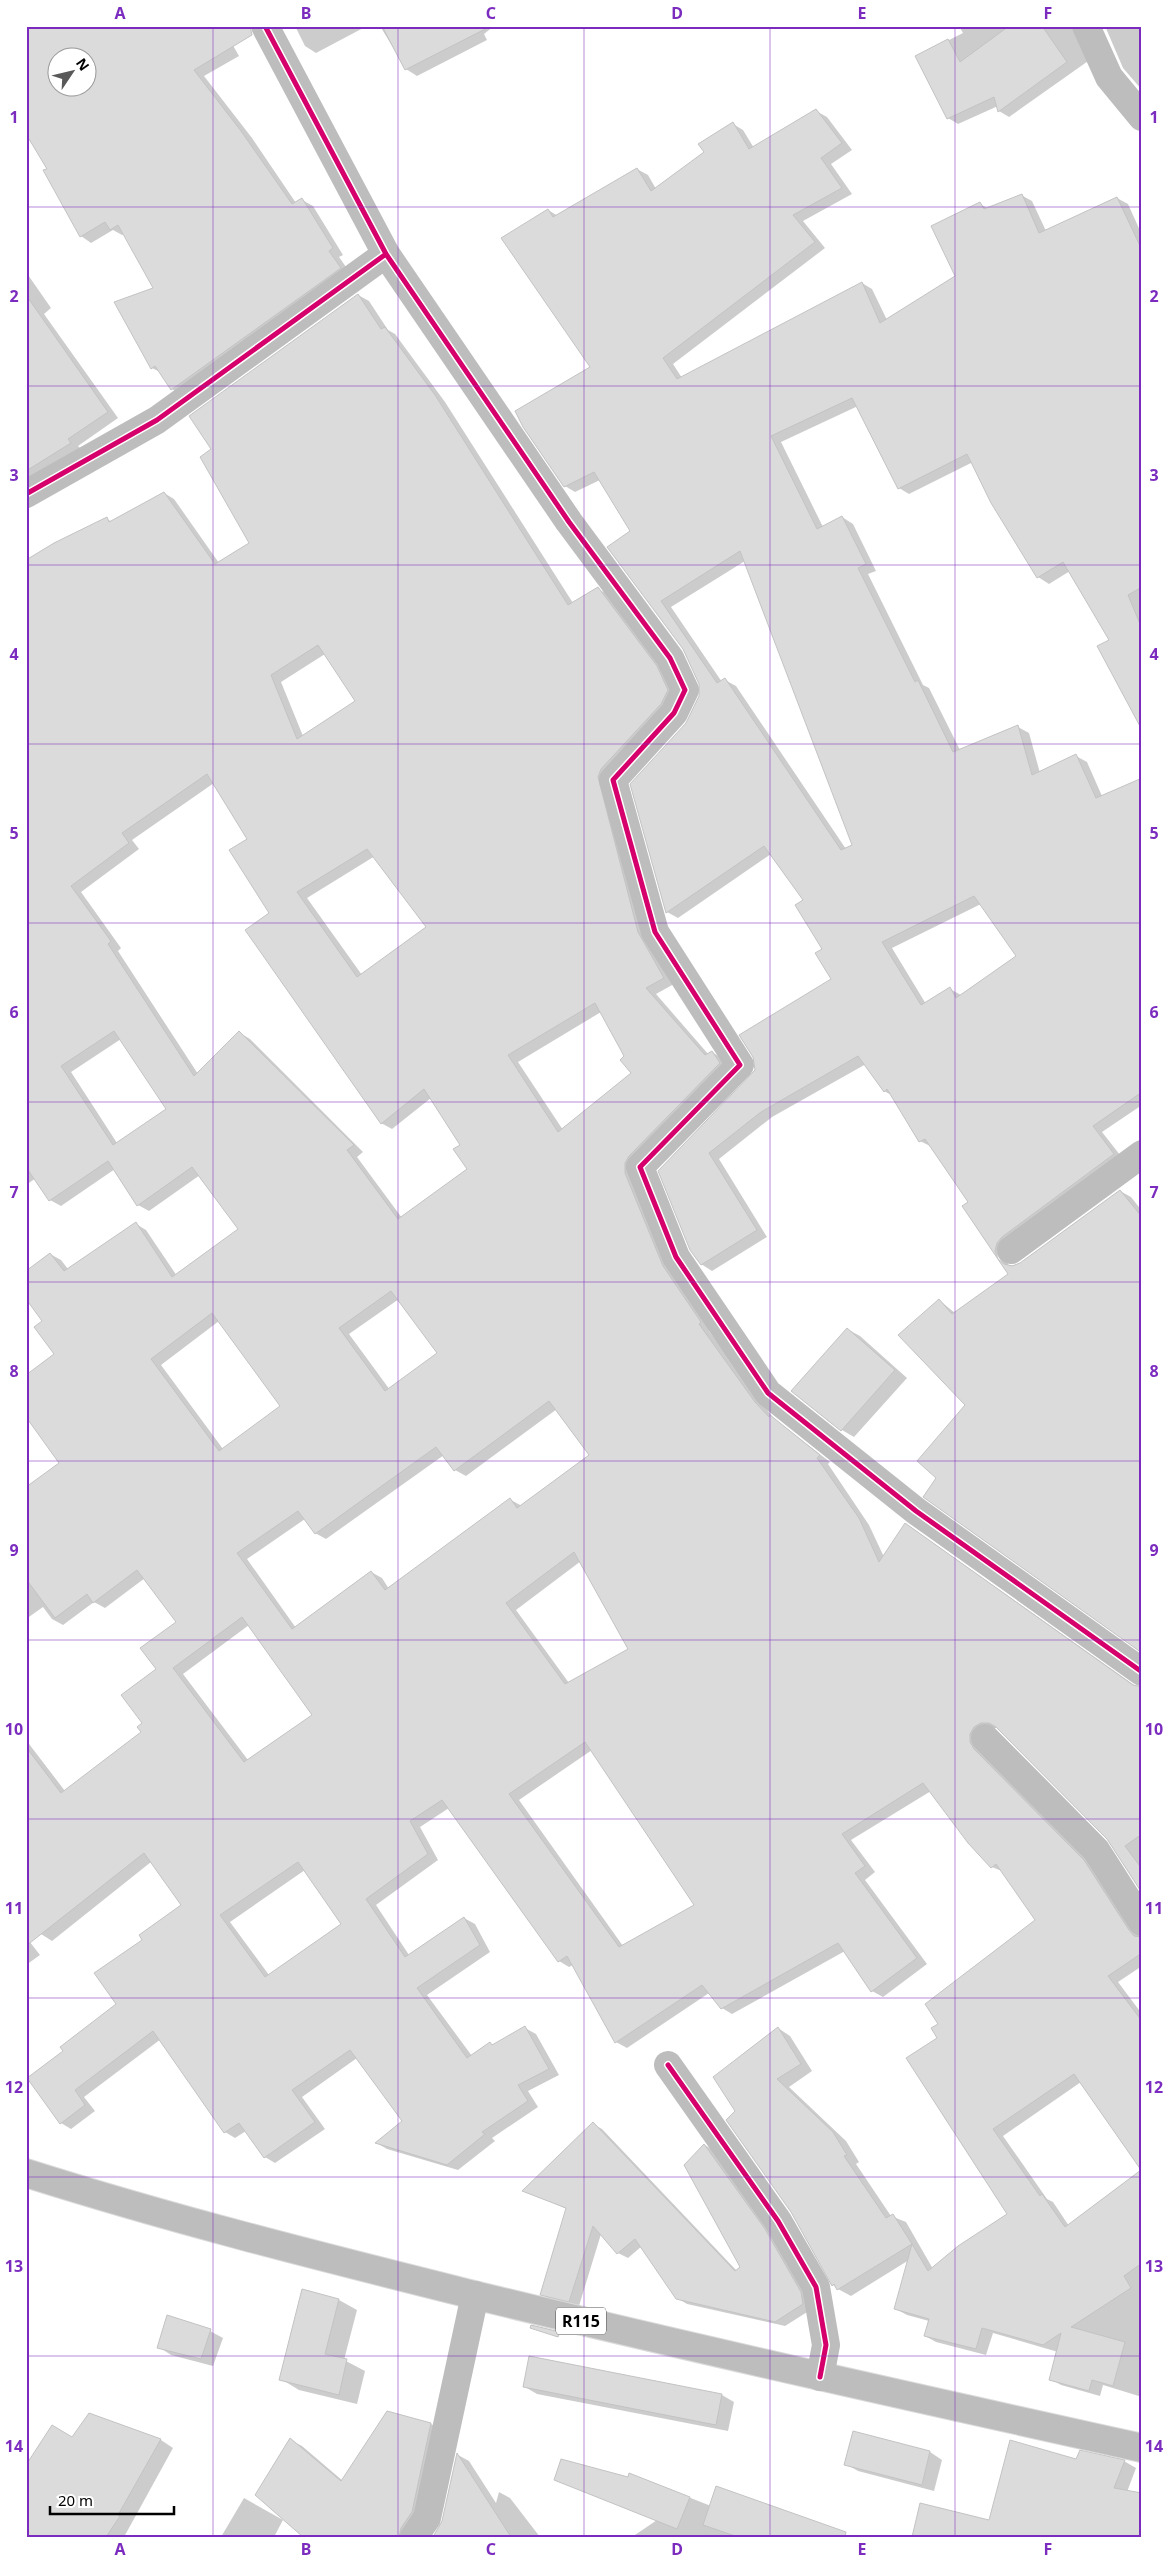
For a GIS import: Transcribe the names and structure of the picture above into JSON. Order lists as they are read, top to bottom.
{
  "streets": {
    "street": ["R115"]
  },
  "scale_bar": "20 m",
  "north": "top right",
  "grid": {
    "columns": [
      "A",
      "B",
      "C",
      "D",
      "E",
      "F"
    ],
    "rows": [
      "1",
      "2",
      "3",
      "4",
      "5",
      "6",
      "7",
      "8",
      "9",
      "10",
      "11",
      "12",
      "13",
      "14"
    ]
  }
}
